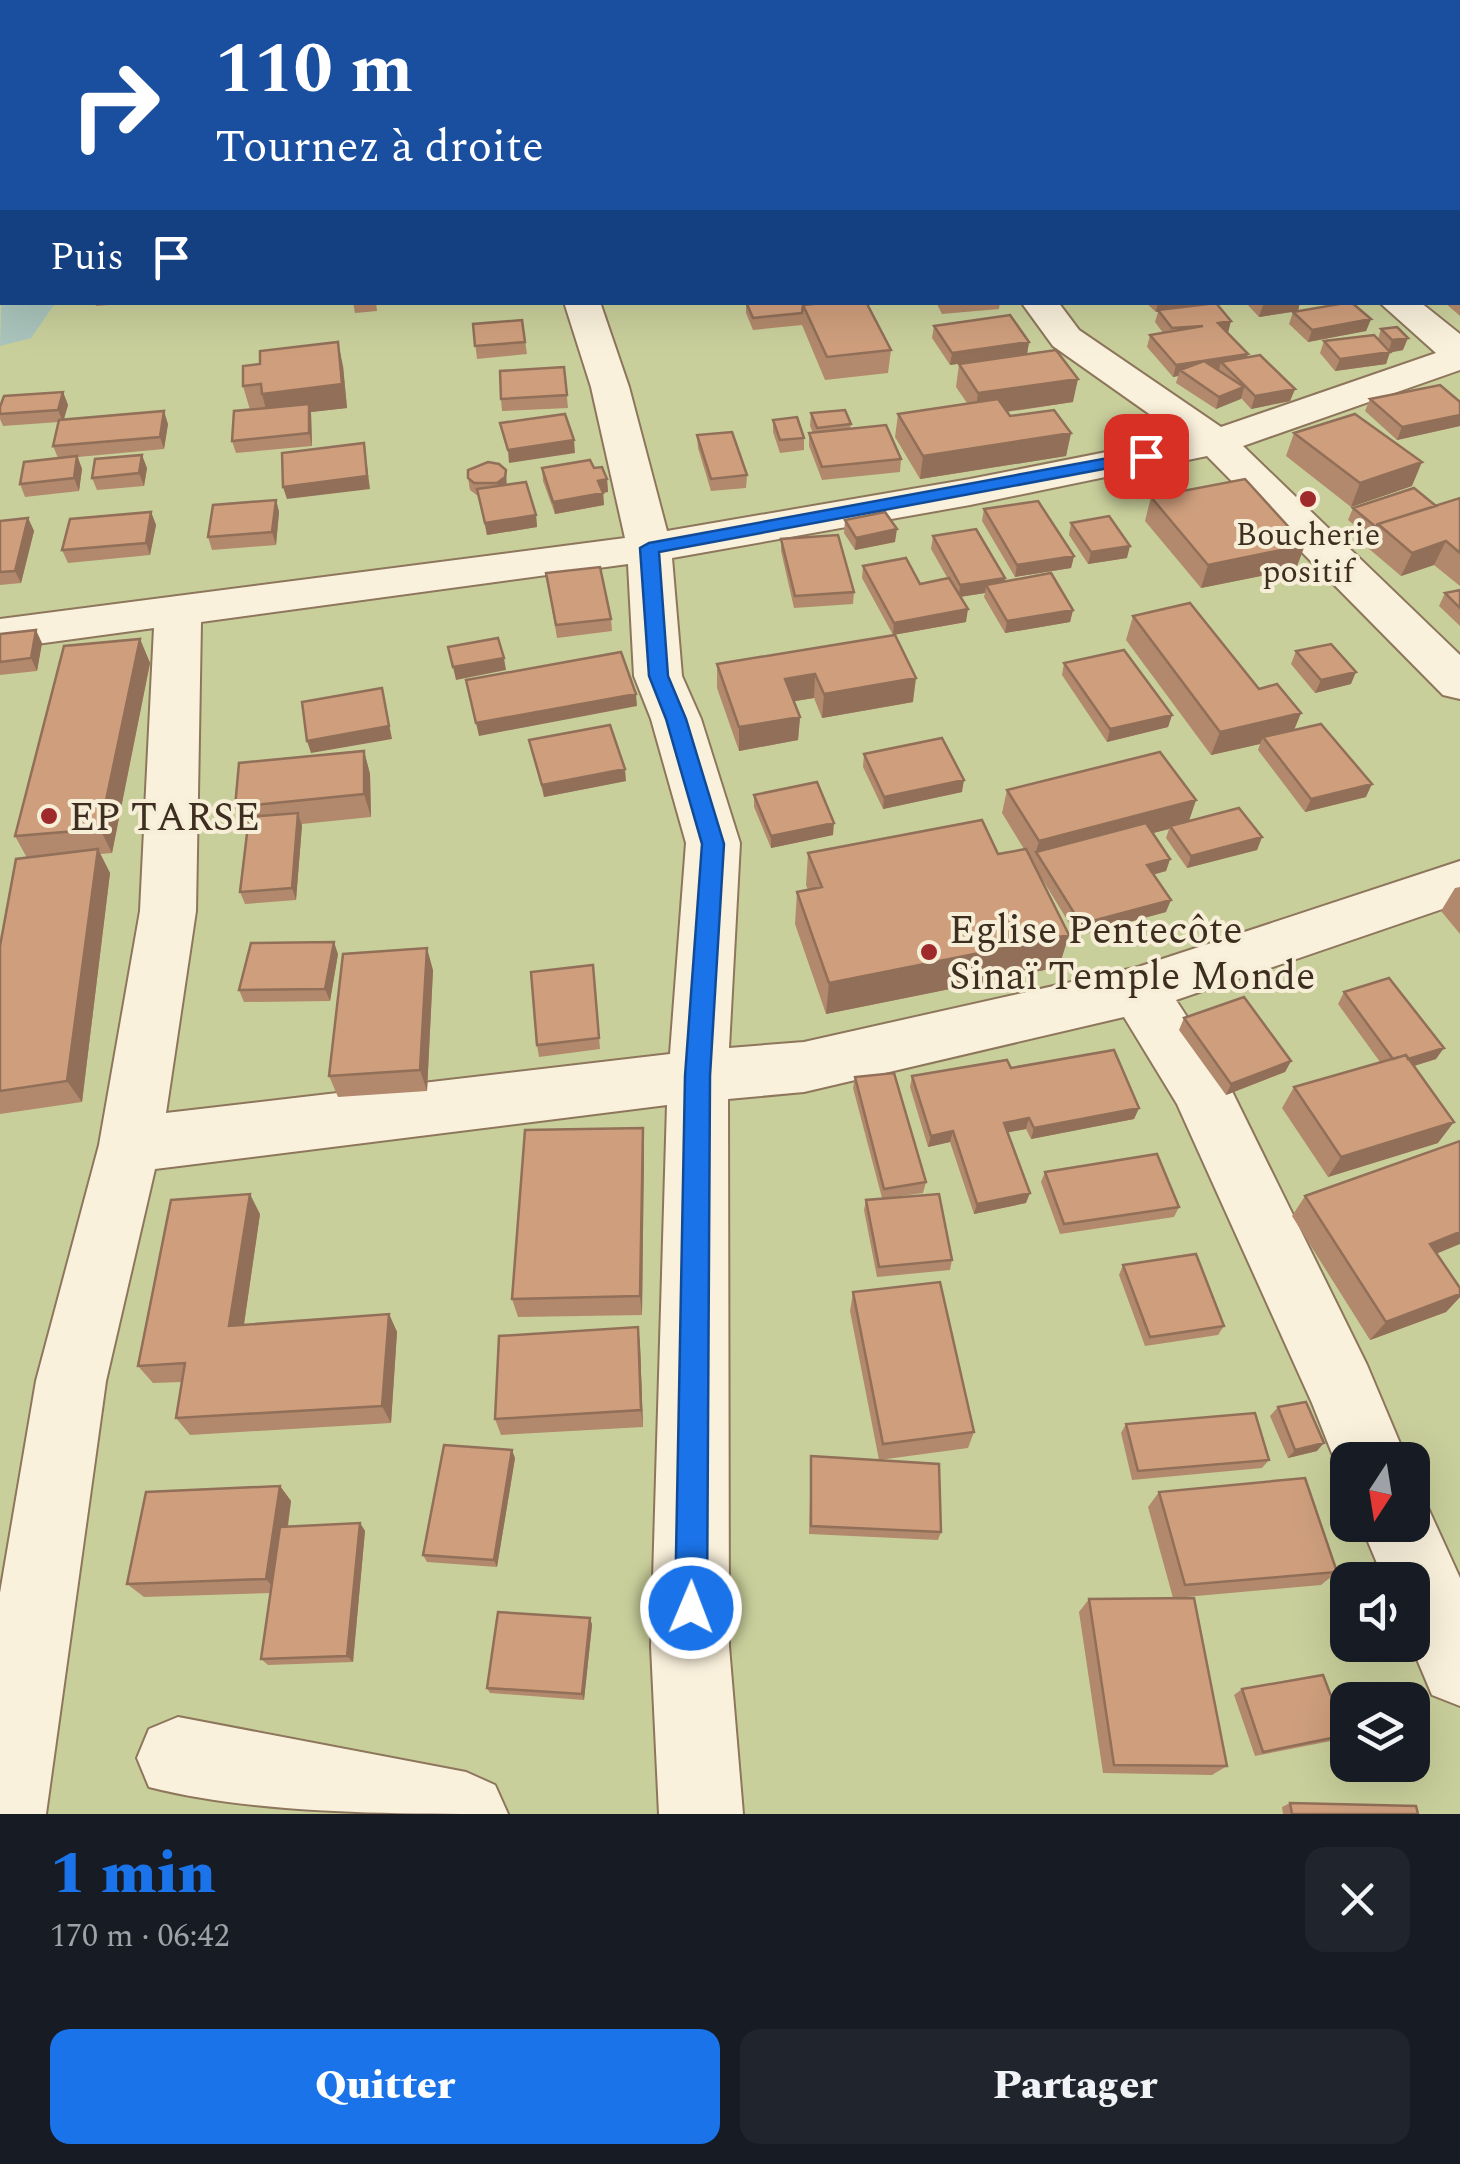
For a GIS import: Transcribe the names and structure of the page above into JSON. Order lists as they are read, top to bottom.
{
  "places": ["Boucherie positif", "EP TARSE", "Eglise Pentecôte Sinaï Temple Monde"],
  "north": "bottom",
  "page": {
    "turn": ["110 m", "Tournez à droite"],
    "then": "Puis",
    "heading": ["1 min", "170 m · 06:42"],
    "buttons": ["Quitter", "Partager"]
  }
}
